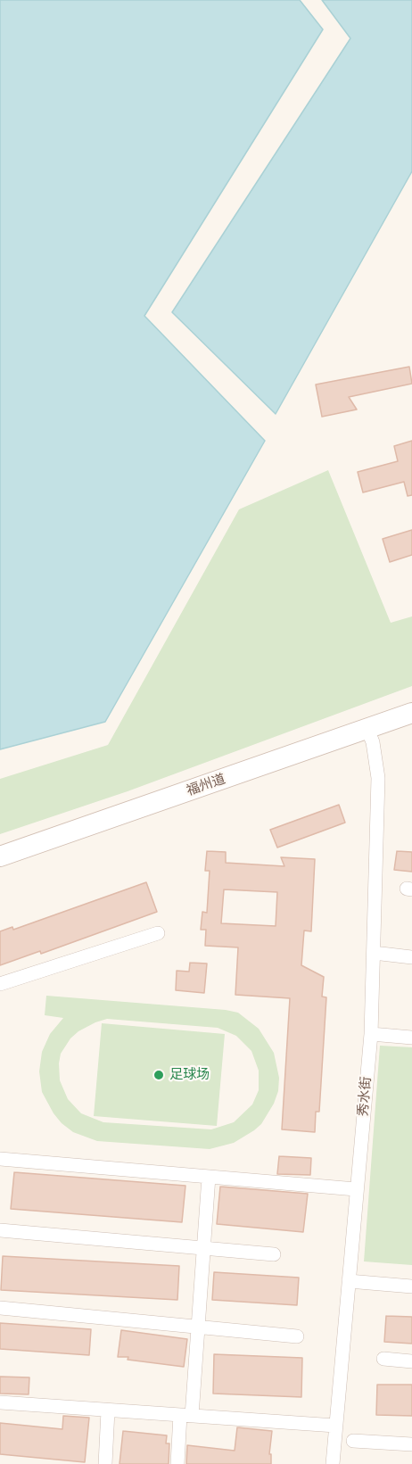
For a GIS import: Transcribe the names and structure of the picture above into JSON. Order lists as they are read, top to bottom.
{
  "streets": {
    "main road": ["福州道"],
    "street": ["秀水街"]
  },
  "crossings": [
    ["福州道", "秀水街"]
  ],
  "places": ["足球场"]
}
